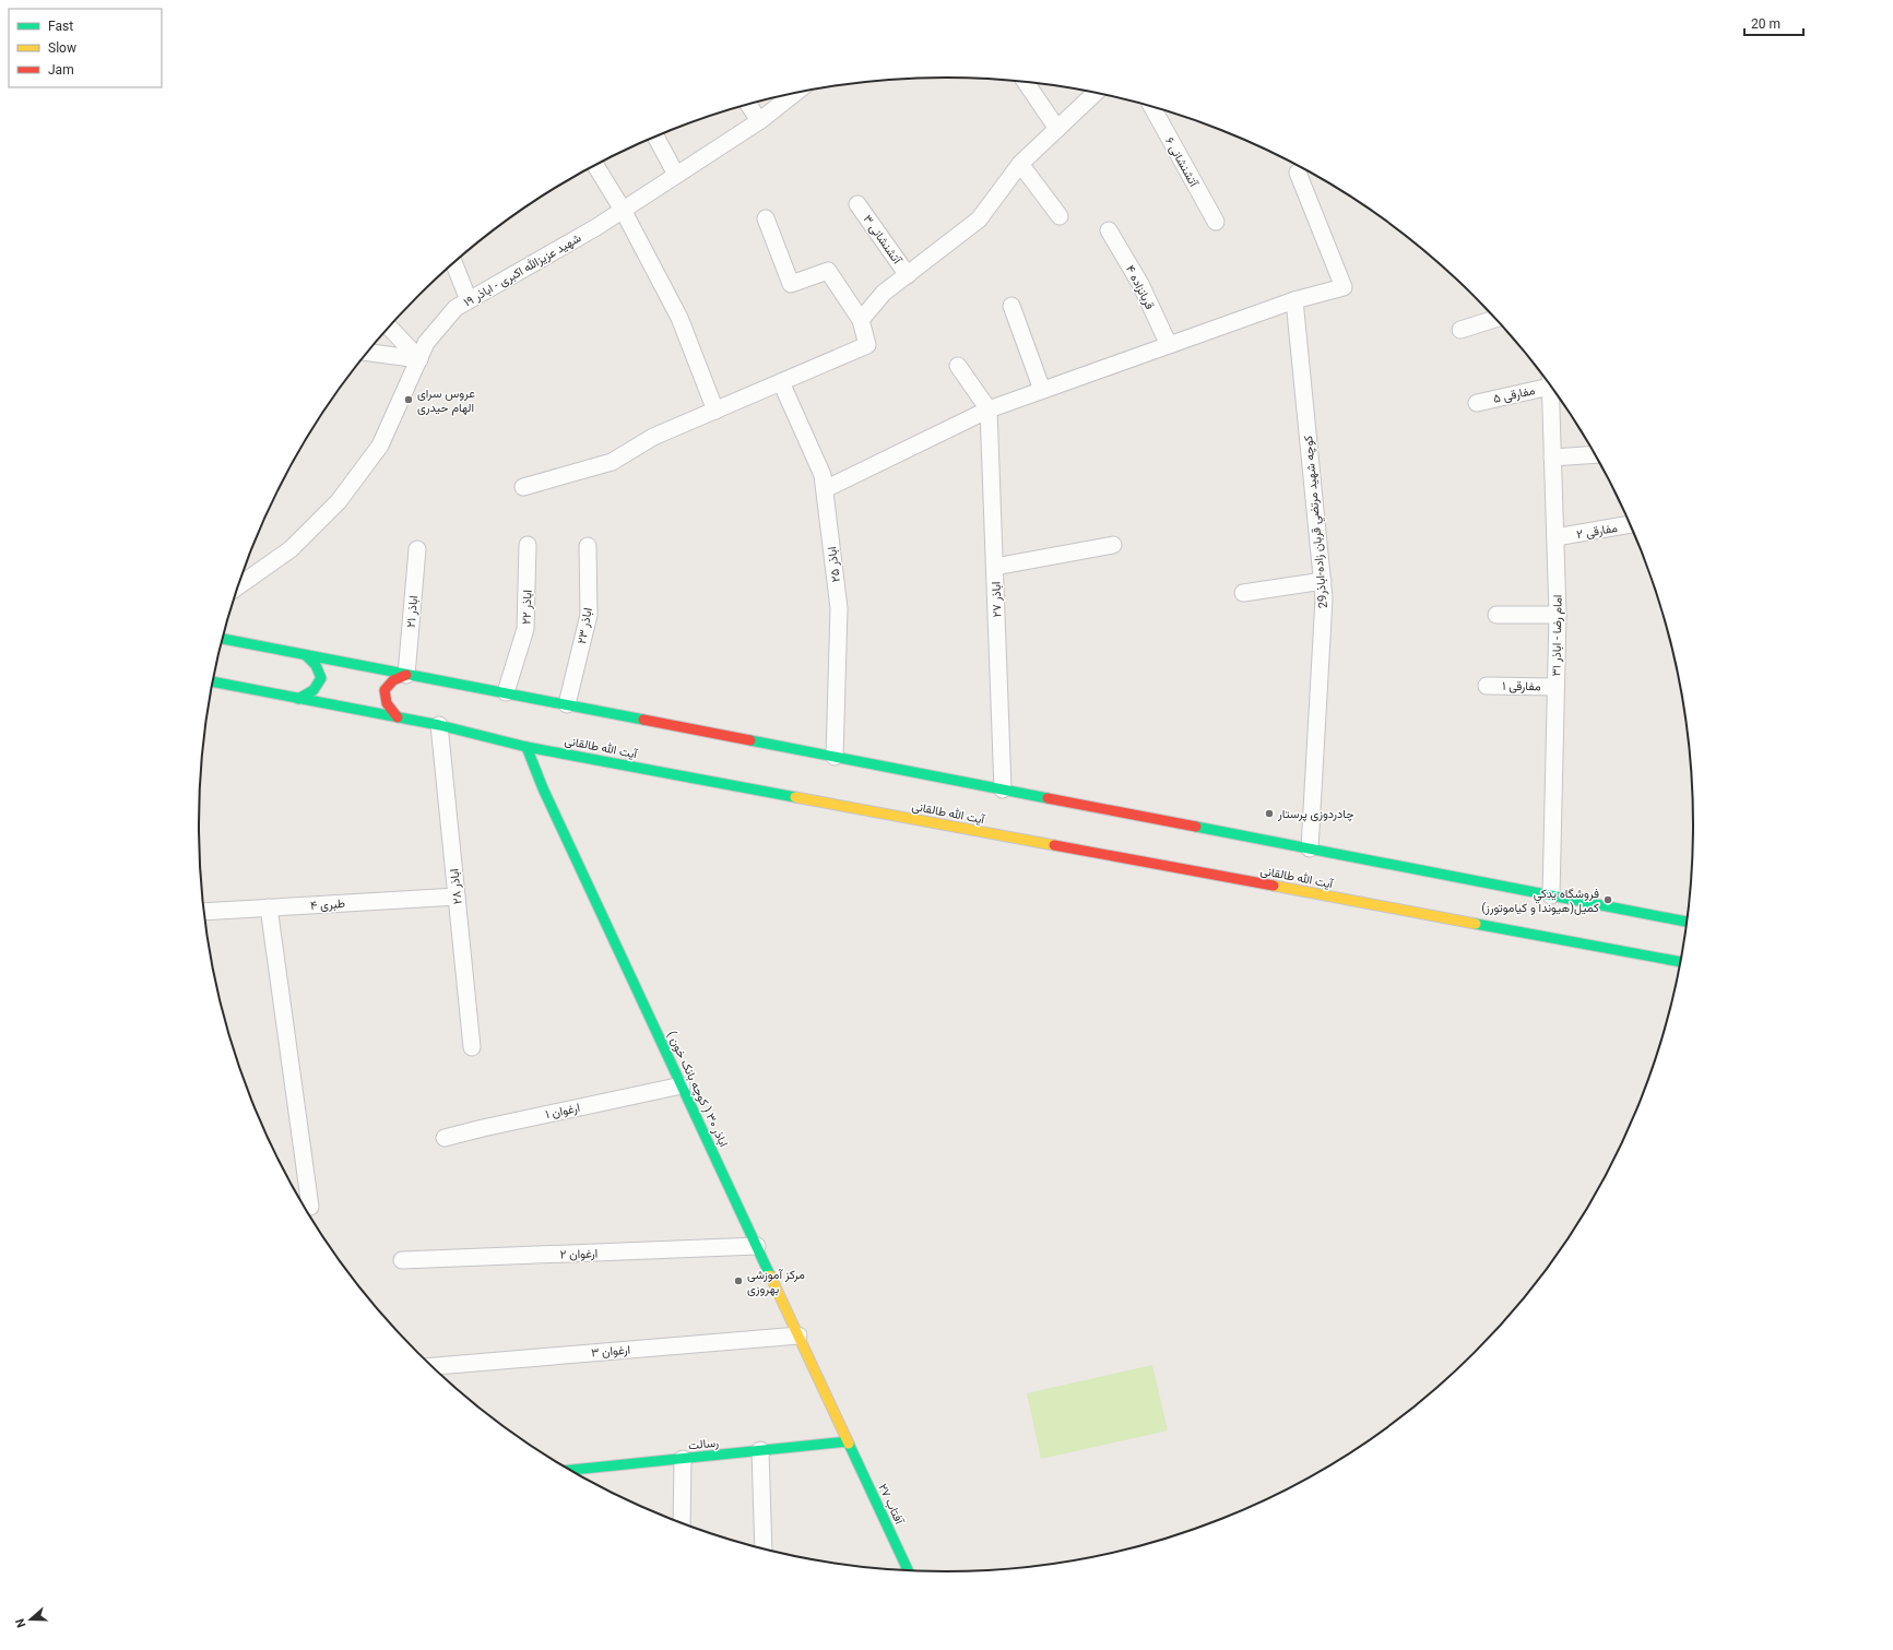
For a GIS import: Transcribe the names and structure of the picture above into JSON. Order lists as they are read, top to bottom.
{
  "streets": {
    "main road": [
      "آیت الله طالقانی",
      "اباذر ۳۰ ( کوچه بانک خون )",
      "رسالت",
      "آفتاب ۲۷"
    ],
    "street": [
      "آتشنشانی ۶",
      "آتشنشانی ۳",
      "شهید عزیزالله اکبری - اباذر ۱۹",
      "قربانزاده ۴",
      "مفارقی ۵",
      "كوچه شهيد مرتضي قربان زاده-اباذر29",
      "مفارقی ۲",
      "اباذر ۲۵",
      "اباذر ۲۷",
      "اباذر ۲۲",
      "اباذر ۲۱",
      "اباذر ۲۳",
      "امام رضا - اباذر ۳۱",
      "مفارقی ۱",
      "اباذر ۲۸",
      "طبری ۴",
      "ارغوان ۱",
      "ارغوان ۲",
      "ارغوان ۳"
    ]
  },
  "crossings": [
    ["مفارقی ۲", "امام رضا - اباذر ۳۱"],
    ["امام رضا - اباذر ۳۱", "مفارقی ۱"],
    ["آیت الله طالقانی", "اباذر ۲۸"],
    ["آیت الله طالقانی", "اباذر ۳۰ ( کوچه بانک خون )"],
    ["اباذر ۲۸", "طبری ۴"],
    ["اباذر ۳۰ ( کوچه بانک خون )", "ارغوان ۱"],
    ["اباذر ۳۰ ( کوچه بانک خون )", "ارغوان ۲"],
    ["اباذر ۳۰ ( کوچه بانک خون )", "ارغوان ۳"],
    ["اباذر ۳۰ ( کوچه بانک خون )", "رسالت"],
    ["اباذر ۳۰ ( کوچه بانک خون )", "آفتاب ۲۷"],
    ["رسالت", "آفتاب ۲۷"]
  ],
  "places": [
    "عروس سرای الهام حیدری",
    "چادردوزی پرستار",
    "فروشگاه يدكي كميل(هیوندا و کیاموتورز)",
    "مرکز آموزشی بهروزی"
  ],
  "legend": ["Fast", "Slow", "Jam"],
  "scale_bar": "20 m",
  "north": "left"
}
